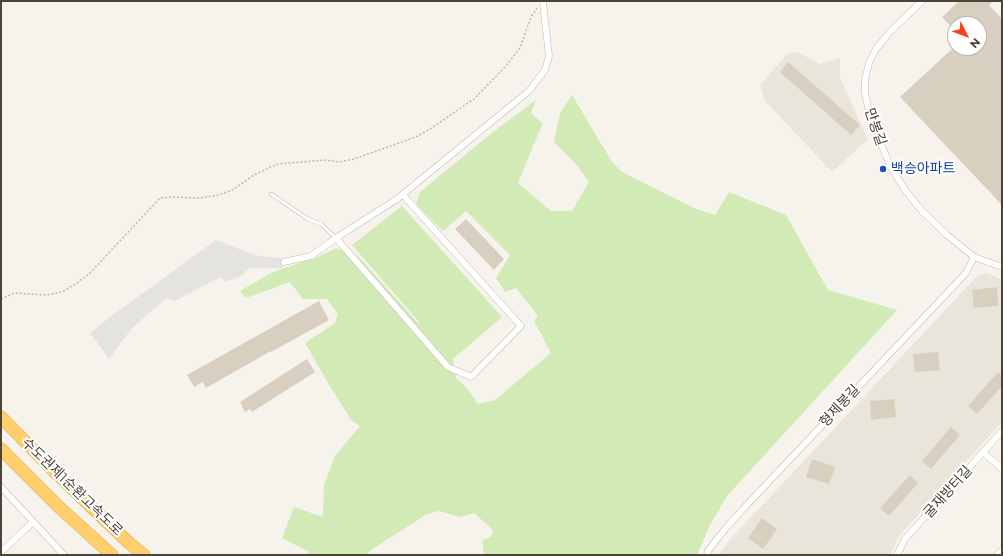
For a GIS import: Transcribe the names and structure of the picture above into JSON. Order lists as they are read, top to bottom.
{
  "streets": {
    "highway": ["수도권제1순환고속도로"],
    "street": ["만봉길", "형제봉길", "굴재방터길"]
  },
  "crossings": [
    ["만봉길", "형제봉길"]
  ],
  "places": ["백승아파트"],
  "north": "bottom right"
}
